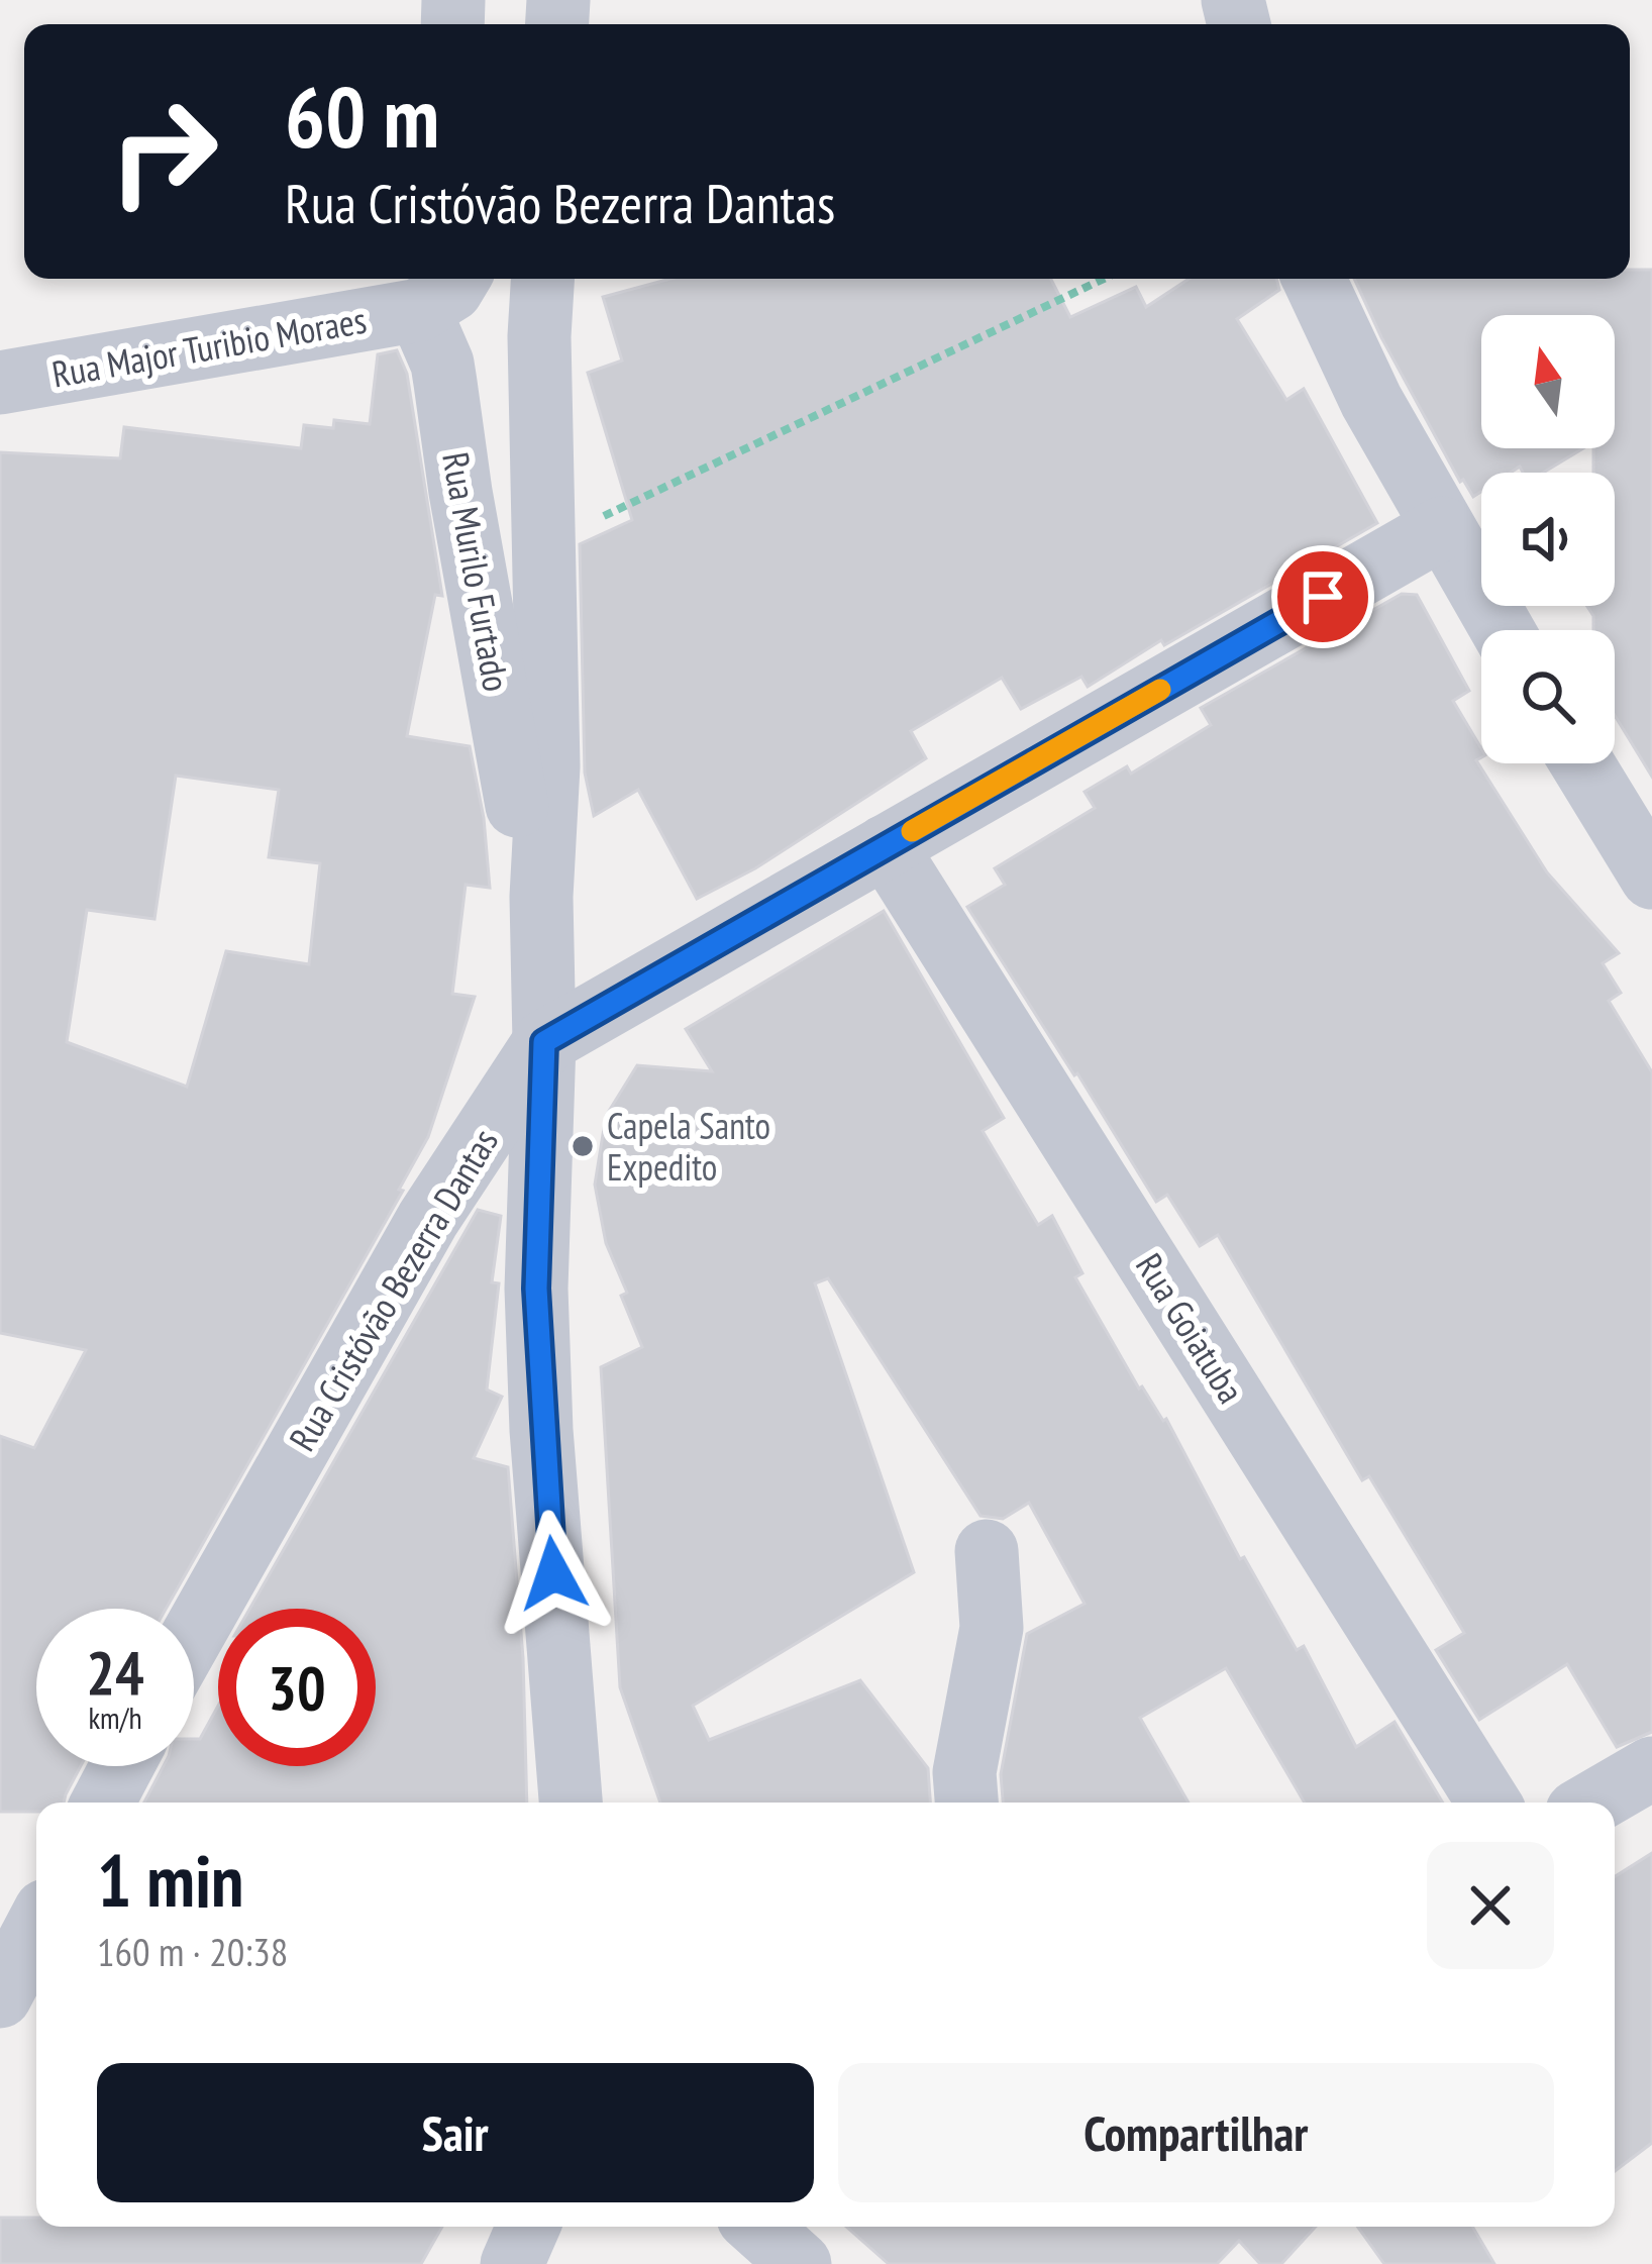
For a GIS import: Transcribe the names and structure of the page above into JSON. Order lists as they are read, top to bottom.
{
  "streets": {
    "street": [
      "Rua Major Turibio Moraes",
      "Rua Murilo Furtado",
      "Rua Cristóvão Bezerra Dantas",
      "Rua Goiatuba"
    ]
  },
  "crossings": [
    ["Rua Major Turibio Moraes", "Rua Murilo Furtado"],
    ["Rua Murilo Furtado", "Rua Cristóvão Bezerra Dantas"],
    ["Rua Cristóvão Bezerra Dantas", "Rua Goiatuba"]
  ],
  "places": ["Capela Santo Expedito"],
  "north": "top",
  "page": {
    "turn": ["60 m", "Rua Cristóvão Bezerra Dantas"],
    "speed": "24 km/h",
    "limit": "30",
    "heading": ["1 min", "160 m · 20:38"],
    "buttons": ["Sair", "Compartilhar"]
  }
}
